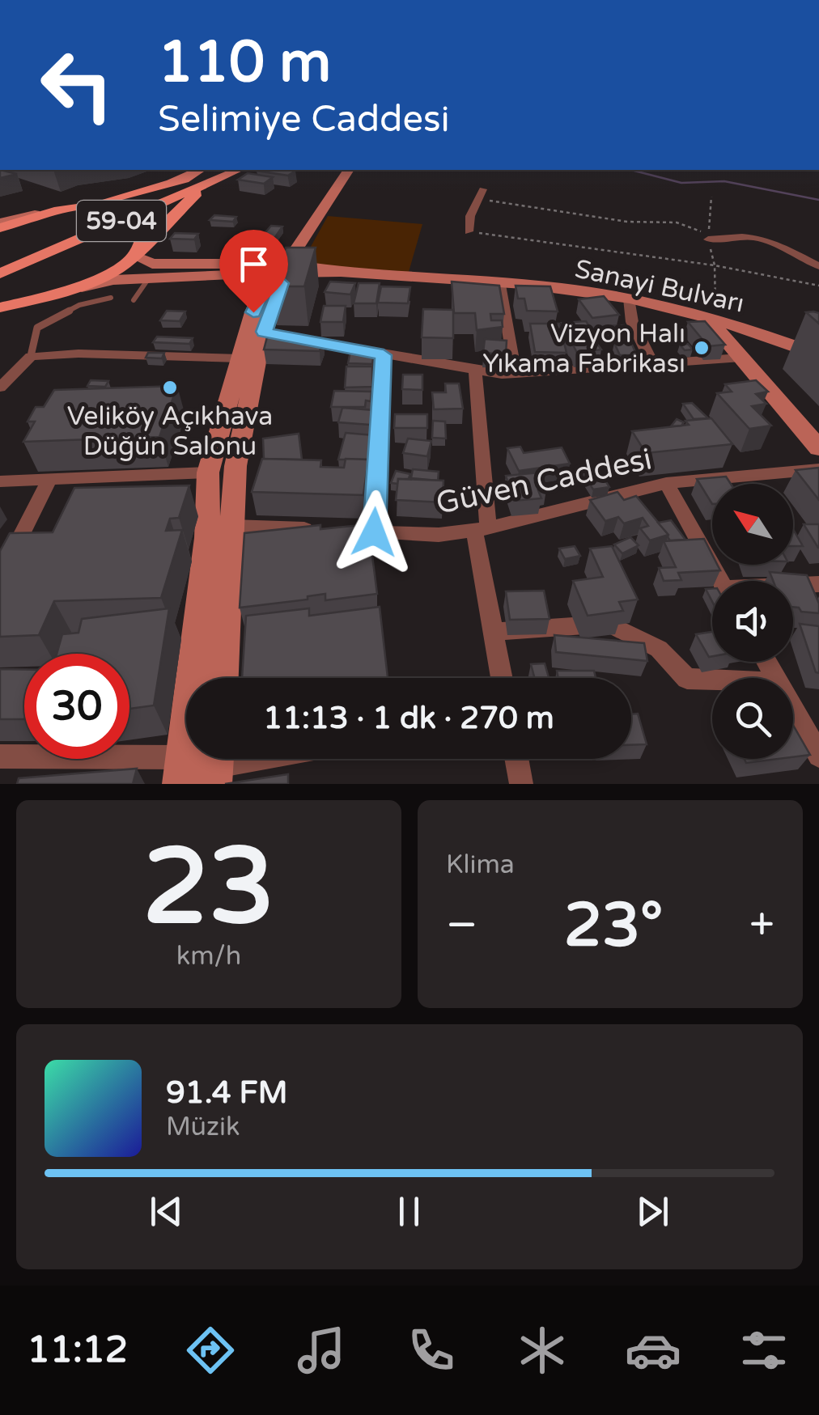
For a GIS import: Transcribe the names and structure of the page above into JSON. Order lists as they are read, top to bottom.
{
  "streets": {
    "main road": ["59-04", "Sanayi Bulvarı"],
    "street": ["Güven Caddesi"]
  },
  "places": ["Vizyon Halı Yıkama Fabrikası", "Veliköy Açıkhava Düğün Salonu"],
  "north": "top left",
  "page": {
    "turn": ["110 m", "Selimiye Caddesi"],
    "limit": "30",
    "trip": "11:13 · 1 dk · 270 m",
    "tile": [
      ["23", "km/h"],
      "Klima"
    ],
    "heat": ["−", "23°", "+"],
    "song": ["91.4 FM", "Müzik"],
    "tabs": "11:12"
  }
}
